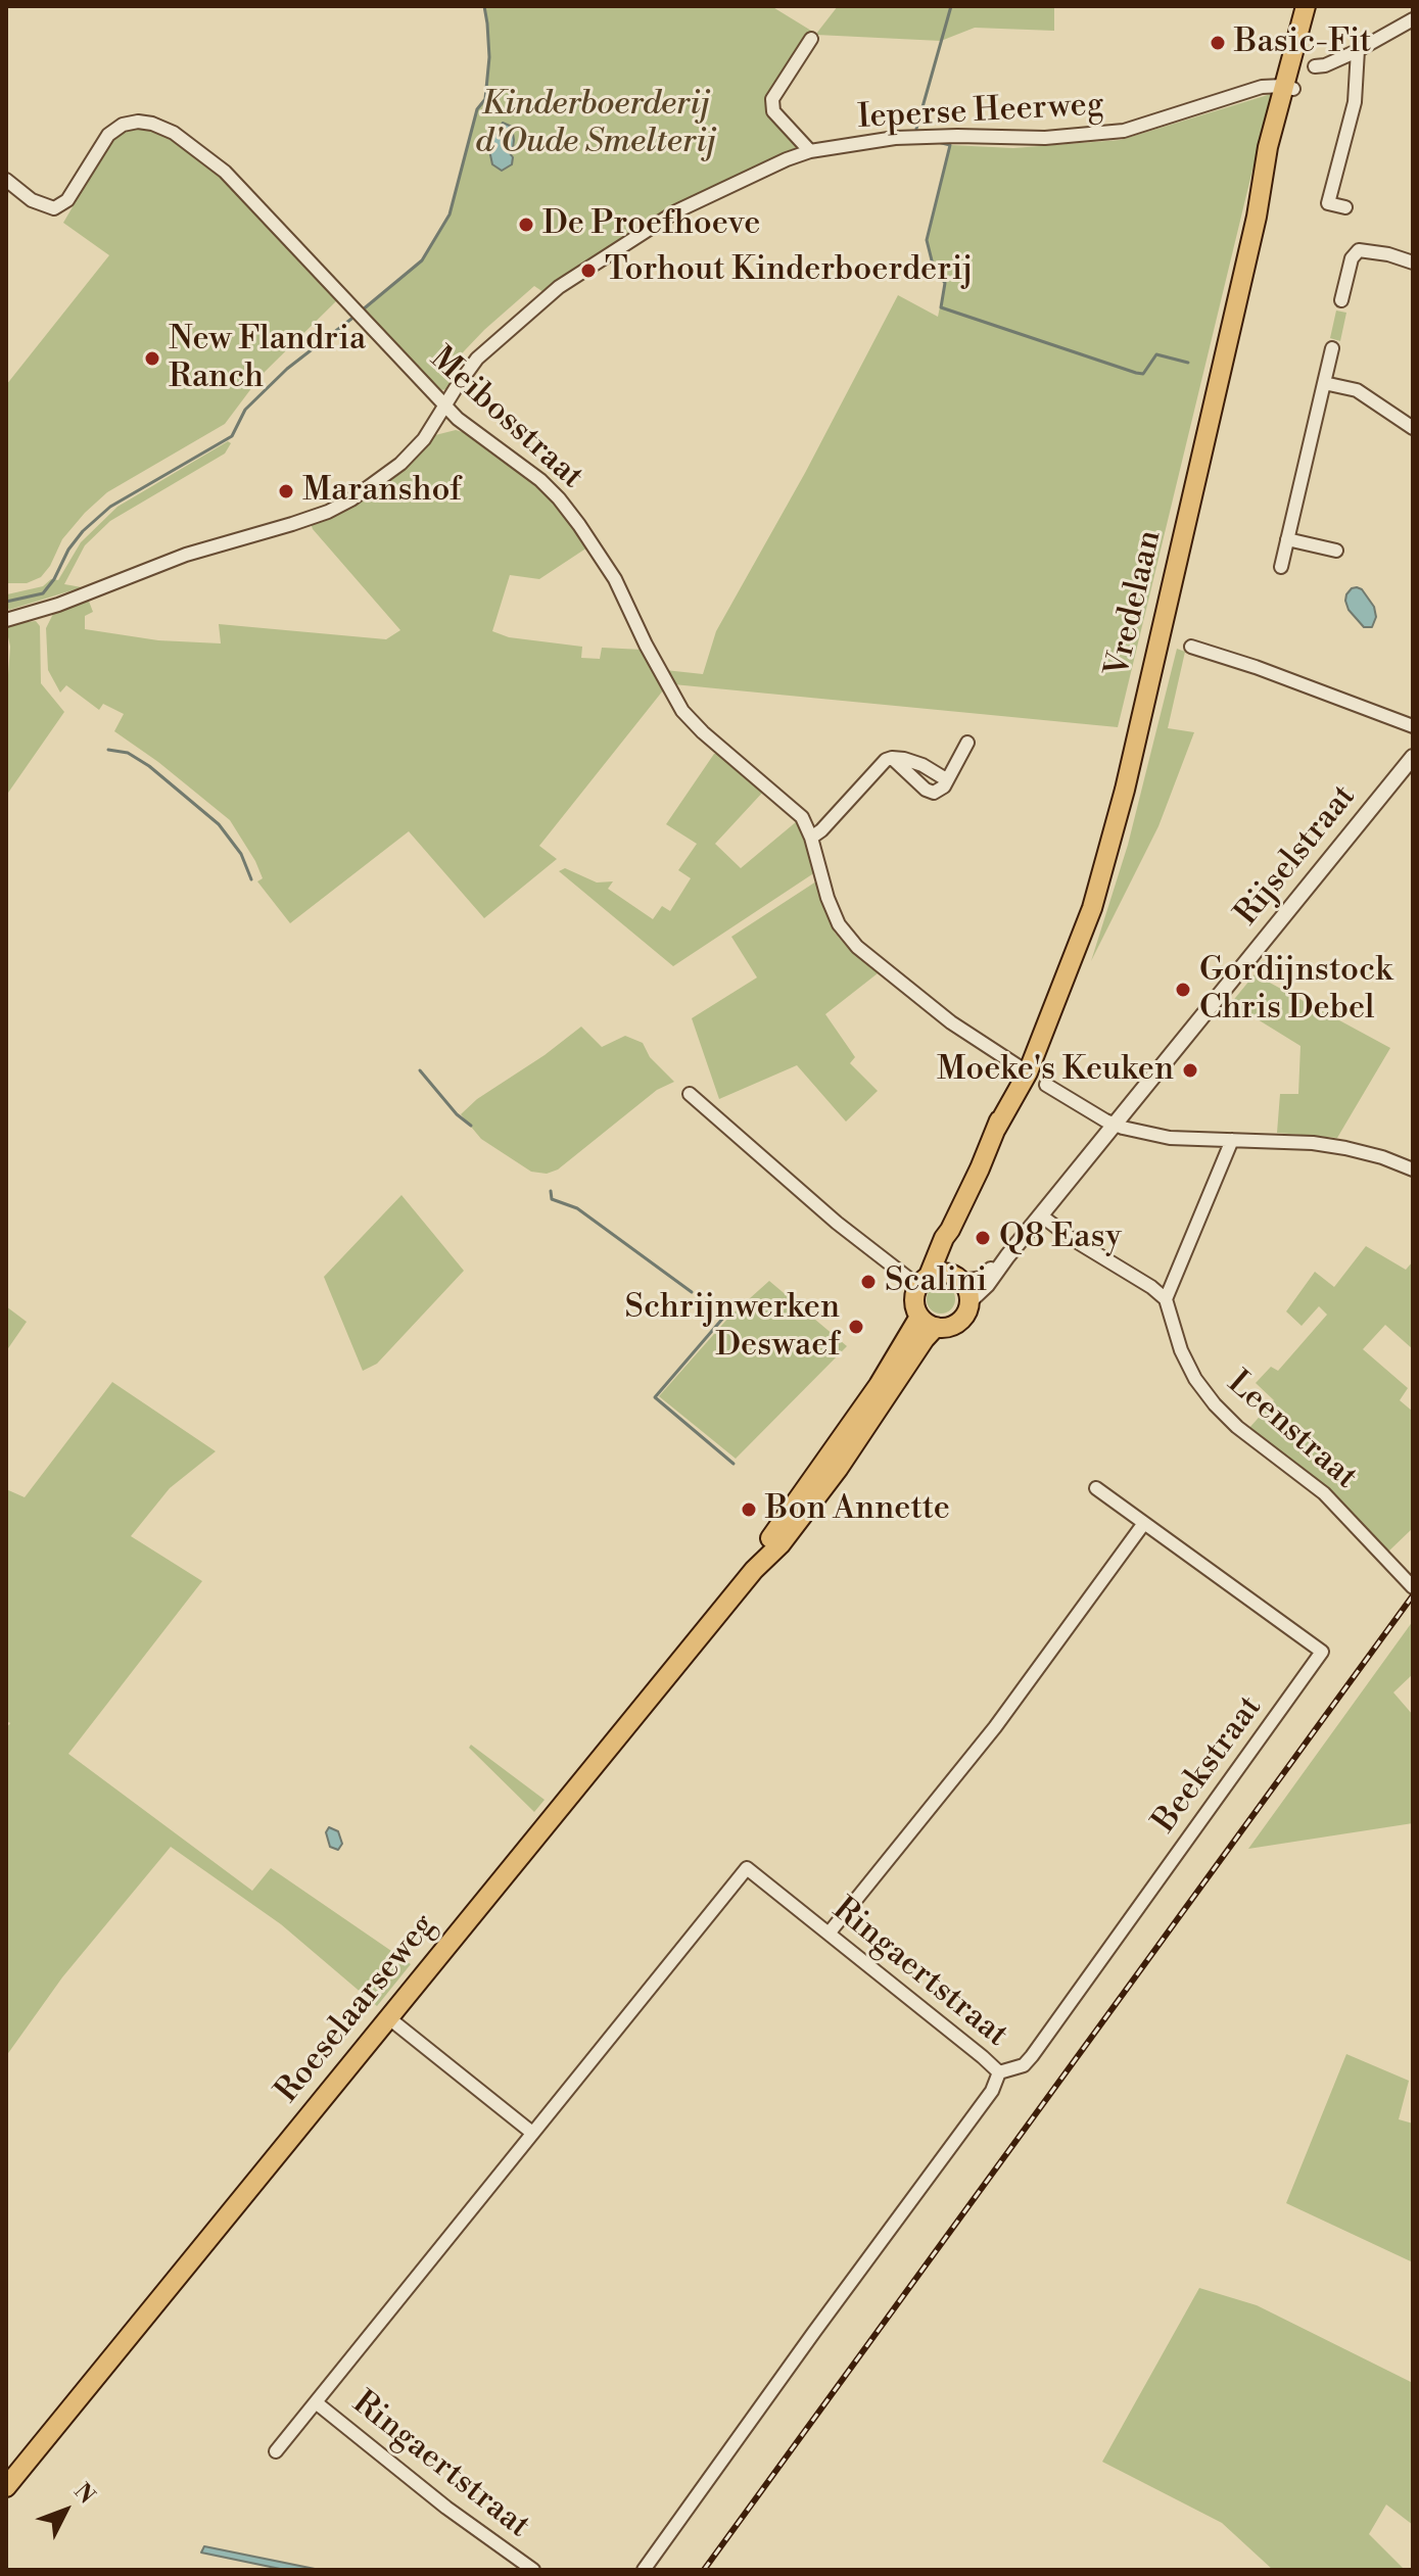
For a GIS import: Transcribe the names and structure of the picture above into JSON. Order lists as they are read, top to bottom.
{
  "streets": {
    "main road": ["Vredelaan", "Roeselaarseweg"],
    "street": [
      "Ieperse Heerweg",
      "Meibosstraat",
      "Rijselstraat",
      "Leenstraat",
      "Beekstraat",
      "Ringaertstraat"
    ]
  },
  "crossings": [
    ["Ieperse Heerweg", "Meibosstraat"],
    ["Ieperse Heerweg", "Vredelaan"],
    ["Meibosstraat", "Vredelaan"],
    ["Vredelaan", "Rijselstraat"],
    ["Vredelaan", "Roeselaarseweg"],
    ["Rijselstraat", "Roeselaarseweg"],
    ["Beekstraat", "Ringaertstraat"]
  ],
  "parks": ["Kinderboerderij d'Oude Smelterij"],
  "places": [
    "Basic-Fit",
    "De Proefhoeve",
    "Torhout Kinderboerderij",
    "New Flandria Ranch",
    "Maranshof",
    "Gordijnstock Chris Debel",
    "Moeke's Keuken",
    "Q8 Easy",
    "Scalini",
    "Schrijnwerken Deswaef",
    "Bon Annette"
  ],
  "north": "top right"
}
